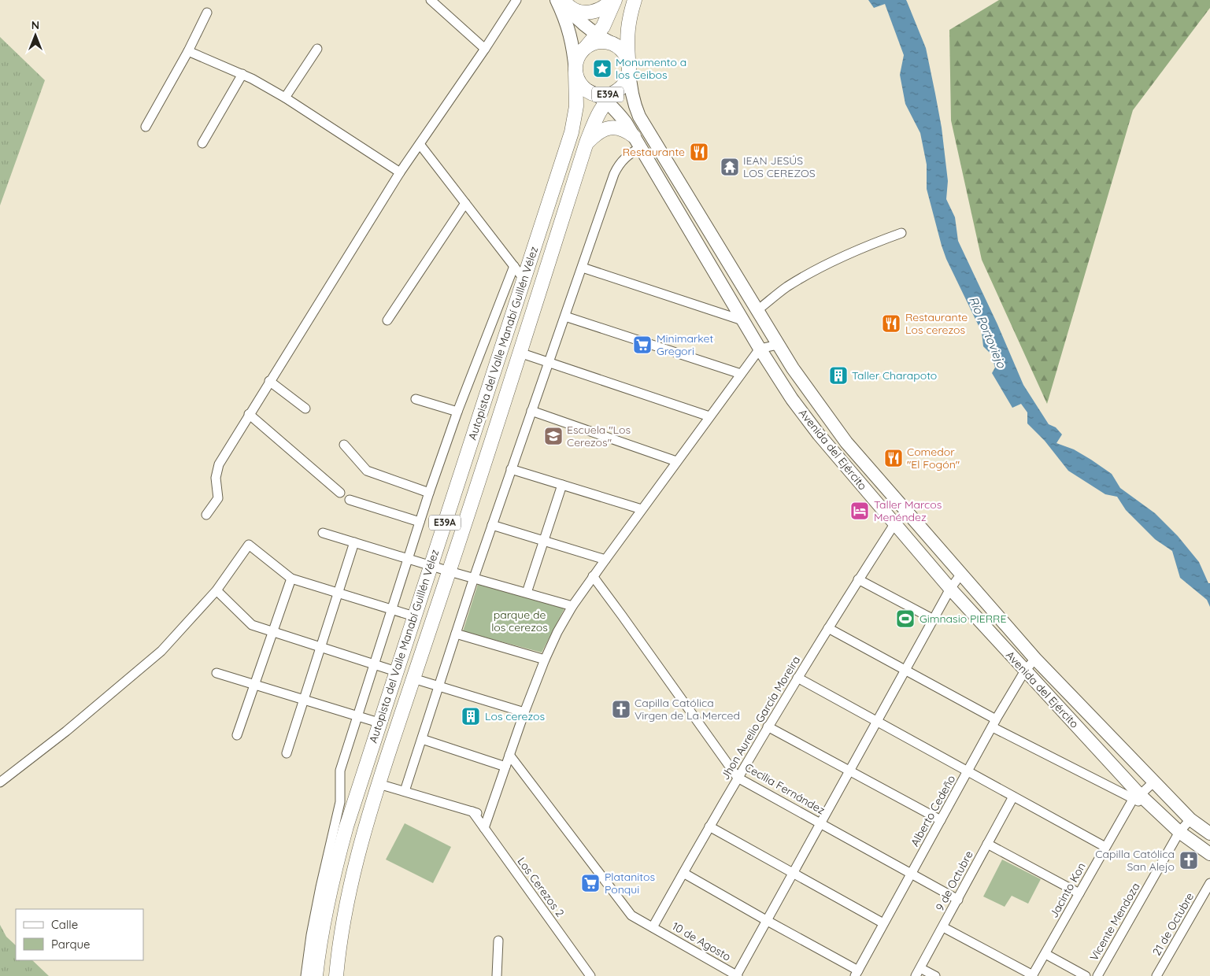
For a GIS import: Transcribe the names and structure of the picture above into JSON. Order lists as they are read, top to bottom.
{
  "streets": {
    "main road": ["E39A", "Autopista del Valle Manabí Guillén Vélez", "Avenida del Ejército"],
    "street": [
      "Jhon Aurelio García Moreira",
      "Cecilia Fernández",
      "Alberto Cedeño",
      "9 de Octubre",
      "Los Cerezos 2",
      "Jacinto Kon",
      "Vicente Mendoza",
      "21 de Octubre",
      "10 de Agosto"
    ]
  },
  "crossings": [
    ["E39A", "Autopista del Valle Manabí Guillén Vélez"],
    ["E39A", "Avenida del Ejército"],
    ["Autopista del Valle Manabí Guillén Vélez", "Avenida del Ejército"],
    ["Avenida del Ejército", "Jhon Aurelio García Moreira"],
    ["Avenida del Ejército", "Alberto Cedeño"],
    ["Avenida del Ejército", "Jacinto Kon"],
    ["Avenida del Ejército", "Vicente Mendoza"],
    ["Jhon Aurelio García Moreira", "Cecilia Fernández"],
    ["Jhon Aurelio García Moreira", "10 de Agosto"],
    ["Cecilia Fernández", "Alberto Cedeño"],
    ["Cecilia Fernández", "9 de Octubre"]
  ],
  "water": ["Río Portoviejo"],
  "parks": ["parque de los cerezos"],
  "places": {
    "place": ["Monumento a los Ceibos"],
    "restaurant": ["Restaurante", "Restaurante Los cerezos", "Comedor \"El Fogón\""],
    "temple": ["IEAN JESÚS LOS CEREZOS"],
    "supermarket": ["Minimarket Gregori", "Platanitos Ponqui"],
    "building": ["Taller Charapoto", "Los cerezos"],
    "school or university": ["Escuela \"Los Cerezos\""],
    "hotel": ["Taller Marcos Menéndez"],
    "sports": ["Gimnasio PIERRE"],
    "church": ["Capilla Católica Virgen de La Merced", "Capilla Católica San Alejo"]
  },
  "legend": ["Calle", "Parque"],
  "north": "top"
}
